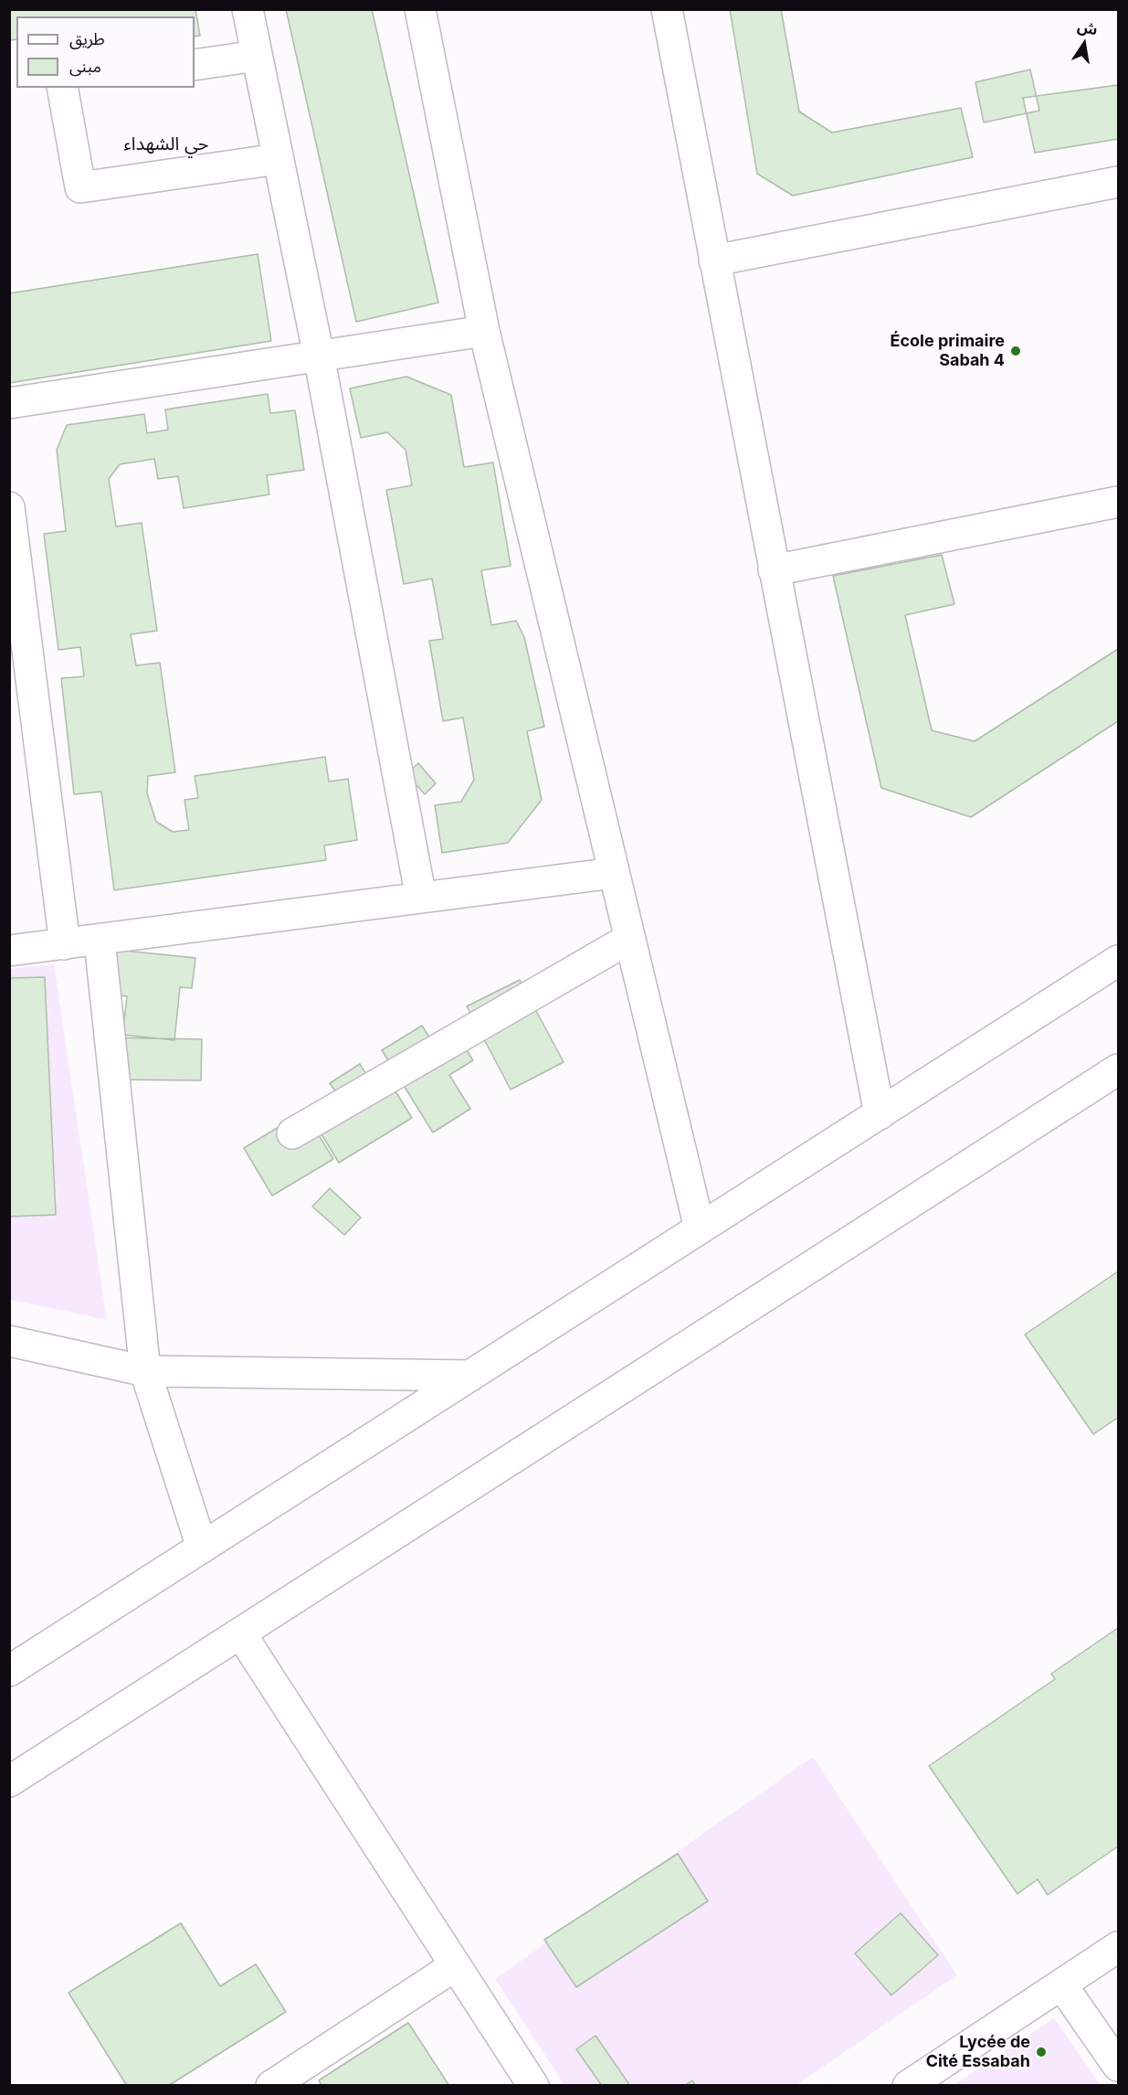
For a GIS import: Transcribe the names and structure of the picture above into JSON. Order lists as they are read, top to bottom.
{
  "districts": ["حي الشهداء"],
  "places": ["École primaire Sabah 4", "Lycée de Cité Essabah"],
  "legend": ["طريق", "مبنى"],
  "north": "top"
}
